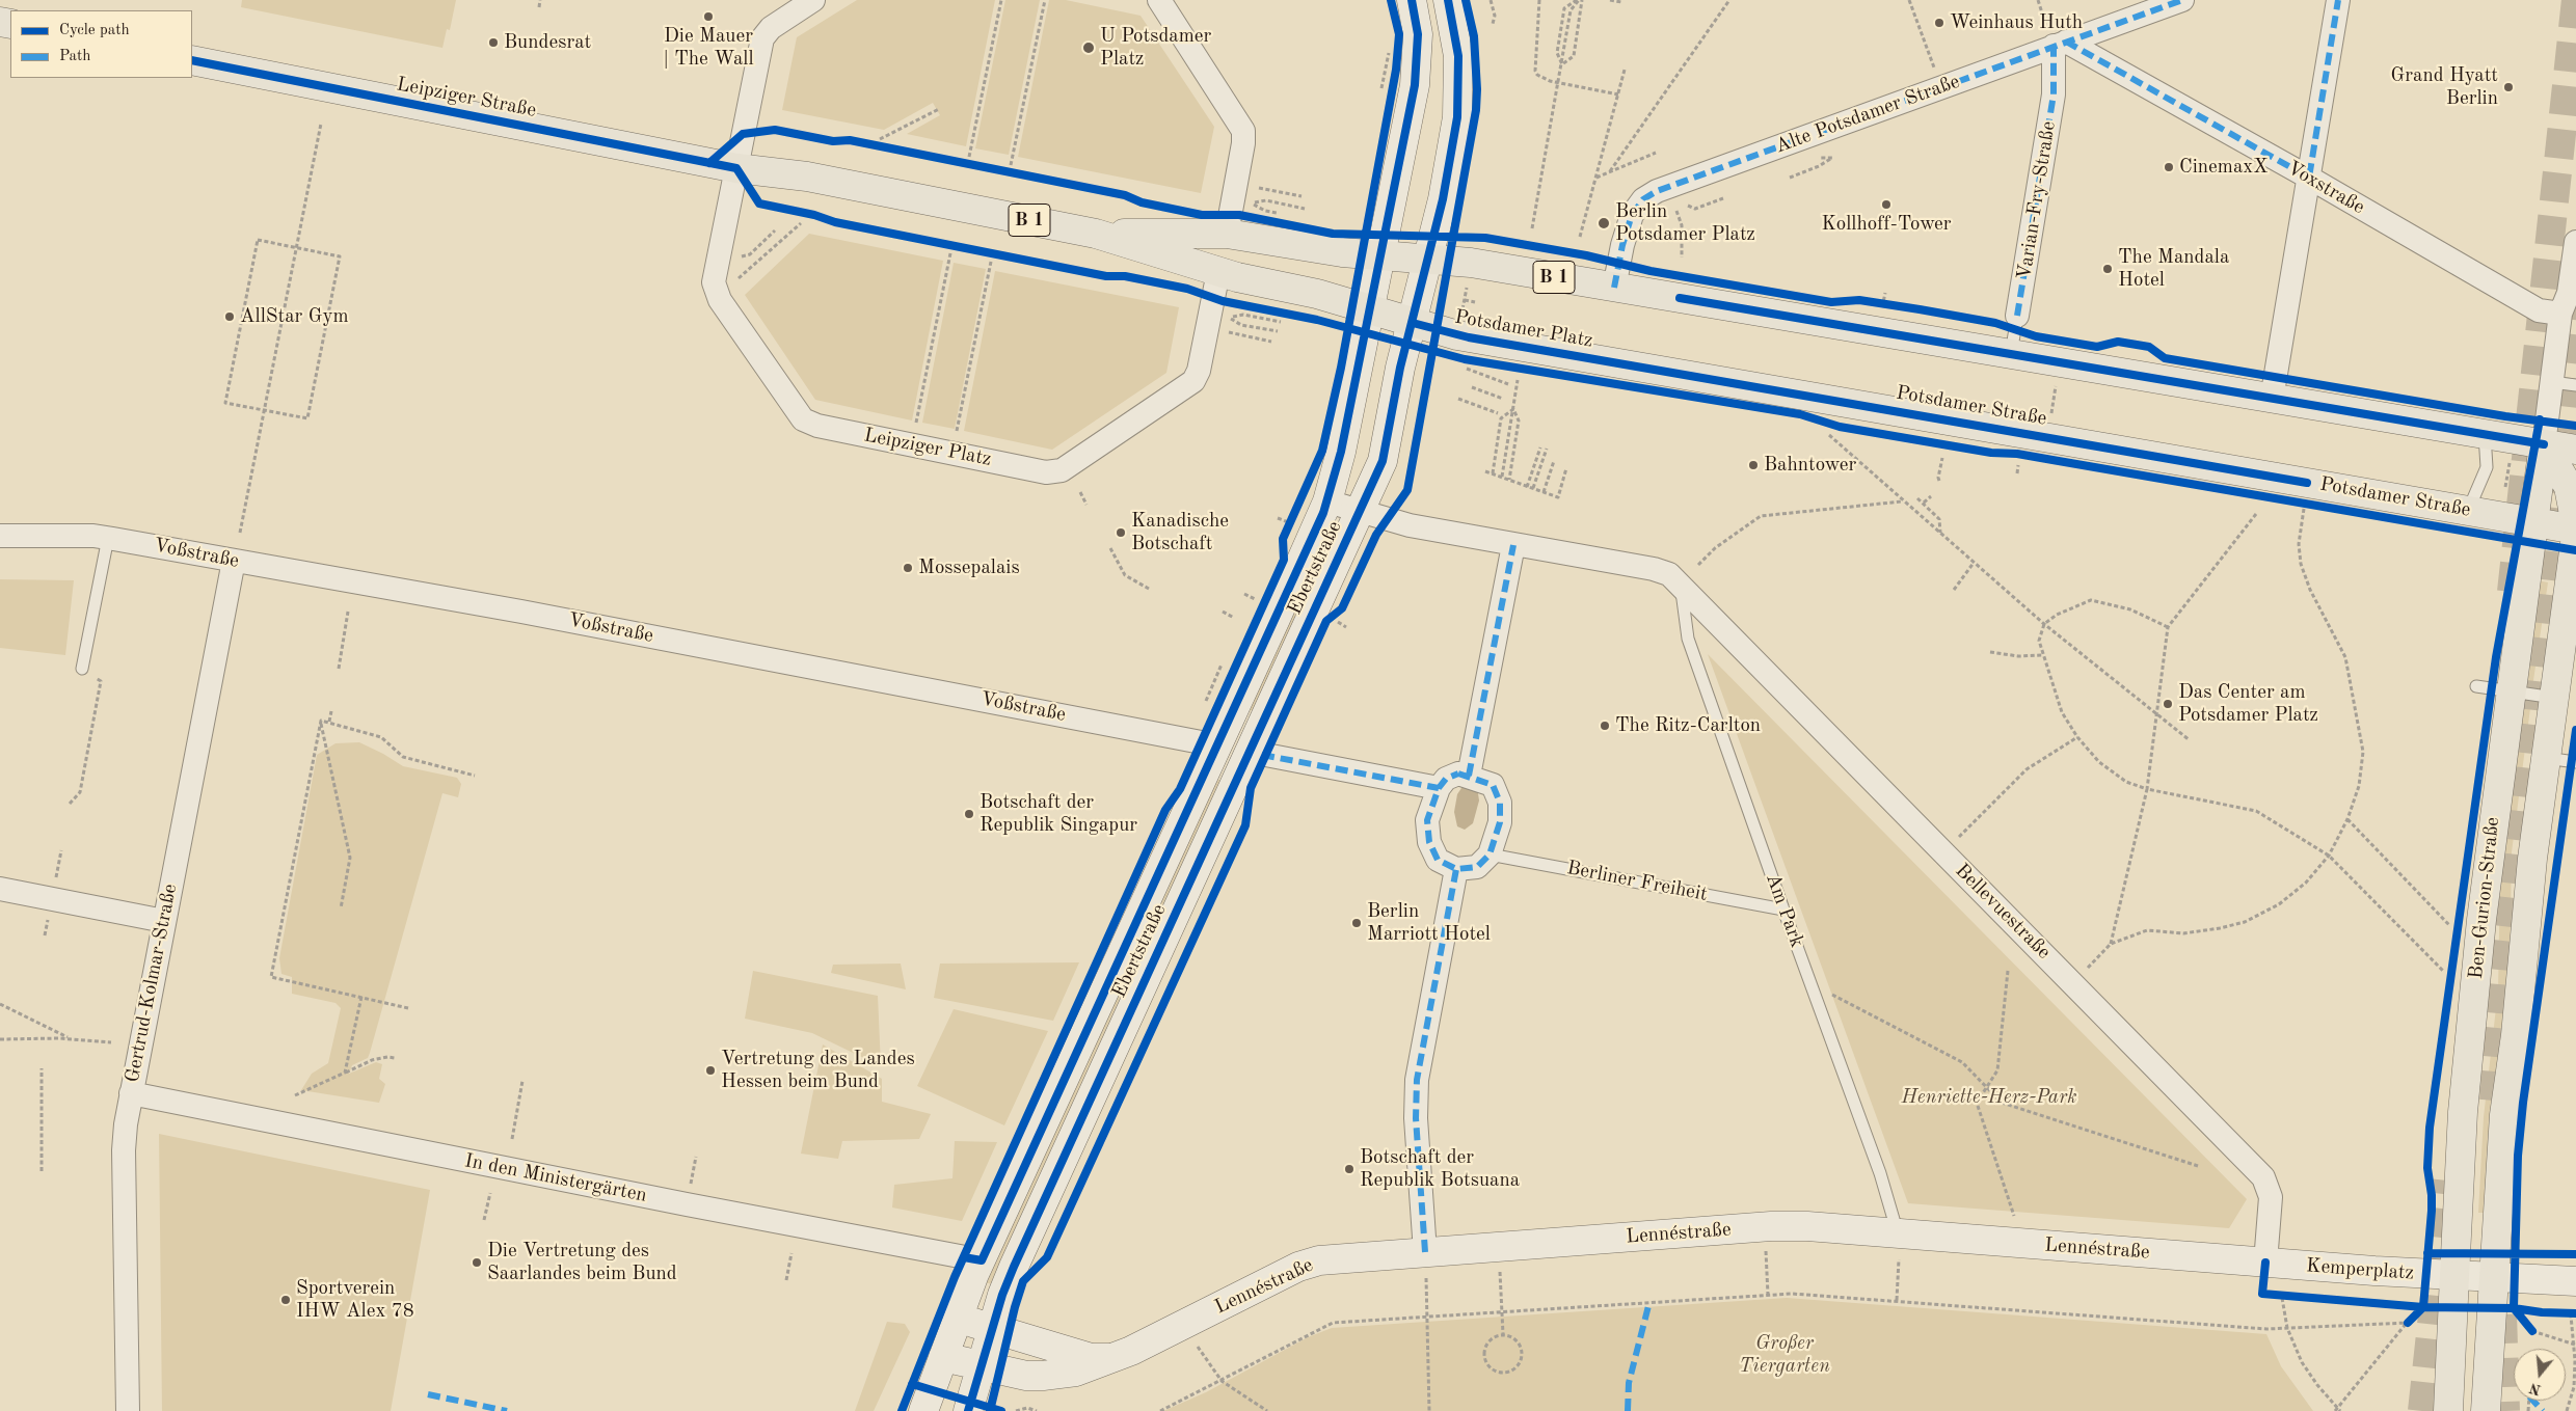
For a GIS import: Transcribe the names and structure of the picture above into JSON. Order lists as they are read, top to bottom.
{
  "streets": {
    "main road": [
      "Leipziger Straße",
      "B 1",
      "Potsdamer Platz",
      "Potsdamer Straße",
      "Ebertstraße",
      "Ben-Gurion-Straße",
      "Lennéstraße",
      "Kemperplatz"
    ],
    "street": [
      "Alte Potsdamer Straße",
      "Voxstraße",
      "Varian-Fry-Straße",
      "Leipziger Platz",
      "Voßstraße",
      "Bellevuestraße",
      "Gertrud-Kolmar-Straße",
      "In den Ministergärten"
    ],
    "lane": ["Berliner Freiheit", "Am Park"]
  },
  "crossings": [
    ["Leipziger Straße", "B 1"],
    ["Leipziger Straße", "Leipziger Platz"],
    ["Alte Potsdamer Straße", "Voxstraße"],
    ["Alte Potsdamer Straße", "Varian-Fry-Straße"],
    ["Alte Potsdamer Straße", "B 1"],
    ["Voxstraße", "Varian-Fry-Straße"],
    ["Varian-Fry-Straße", "B 1"],
    ["B 1", "Potsdamer Platz"],
    ["B 1", "Leipziger Platz"],
    ["B 1", "Ben-Gurion-Straße"],
    ["Potsdamer Platz", "Potsdamer Straße"],
    ["Potsdamer Straße", "Ben-Gurion-Straße"],
    ["Voßstraße", "Ebertstraße"],
    ["Voßstraße", "Gertrud-Kolmar-Straße"],
    ["Ebertstraße", "In den Ministergärten"],
    ["Ebertstraße", "Lennéstraße"],
    ["Berliner Freiheit", "Am Park"],
    ["Ben-Gurion-Straße", "Kemperplatz"],
    ["Am Park", "Bellevuestraße"],
    ["Am Park", "Lennéstraße"],
    ["Bellevuestraße", "Lennéstraße"],
    ["Bellevuestraße", "Kemperplatz"],
    ["Gertrud-Kolmar-Straße", "In den Ministergärten"],
    ["Lennéstraße", "Kemperplatz"]
  ],
  "parks": ["Henriette-Herz-Park", "Großer Tiergarten"],
  "places": [
    "Die Mauer | The Wall",
    "Weinhaus Huth",
    "Bundesrat",
    "U Potsdamer Platz",
    "Grand Hyatt Berlin",
    "CinemaxX",
    "Kollhoff-Tower",
    "Berlin Potsdamer Platz",
    "The Mandala Hotel",
    "AllStar Gym",
    "Bahntower",
    "Kanadische Botschaft",
    "Mossepalais",
    "Das Center am Potsdamer Platz",
    "The Ritz-Carlton",
    "Botschaft der Republik Singapur",
    "Berlin Marriott Hotel",
    "Vertretung des Landes Hessen beim Bund",
    "Botschaft der Republik Botsuana",
    "Die Vertretung des Saarlandes beim Bund",
    "Sportverein IHW Alex 78"
  ],
  "legend": ["Cycle path", "Path"],
  "north": "bottom"
}
